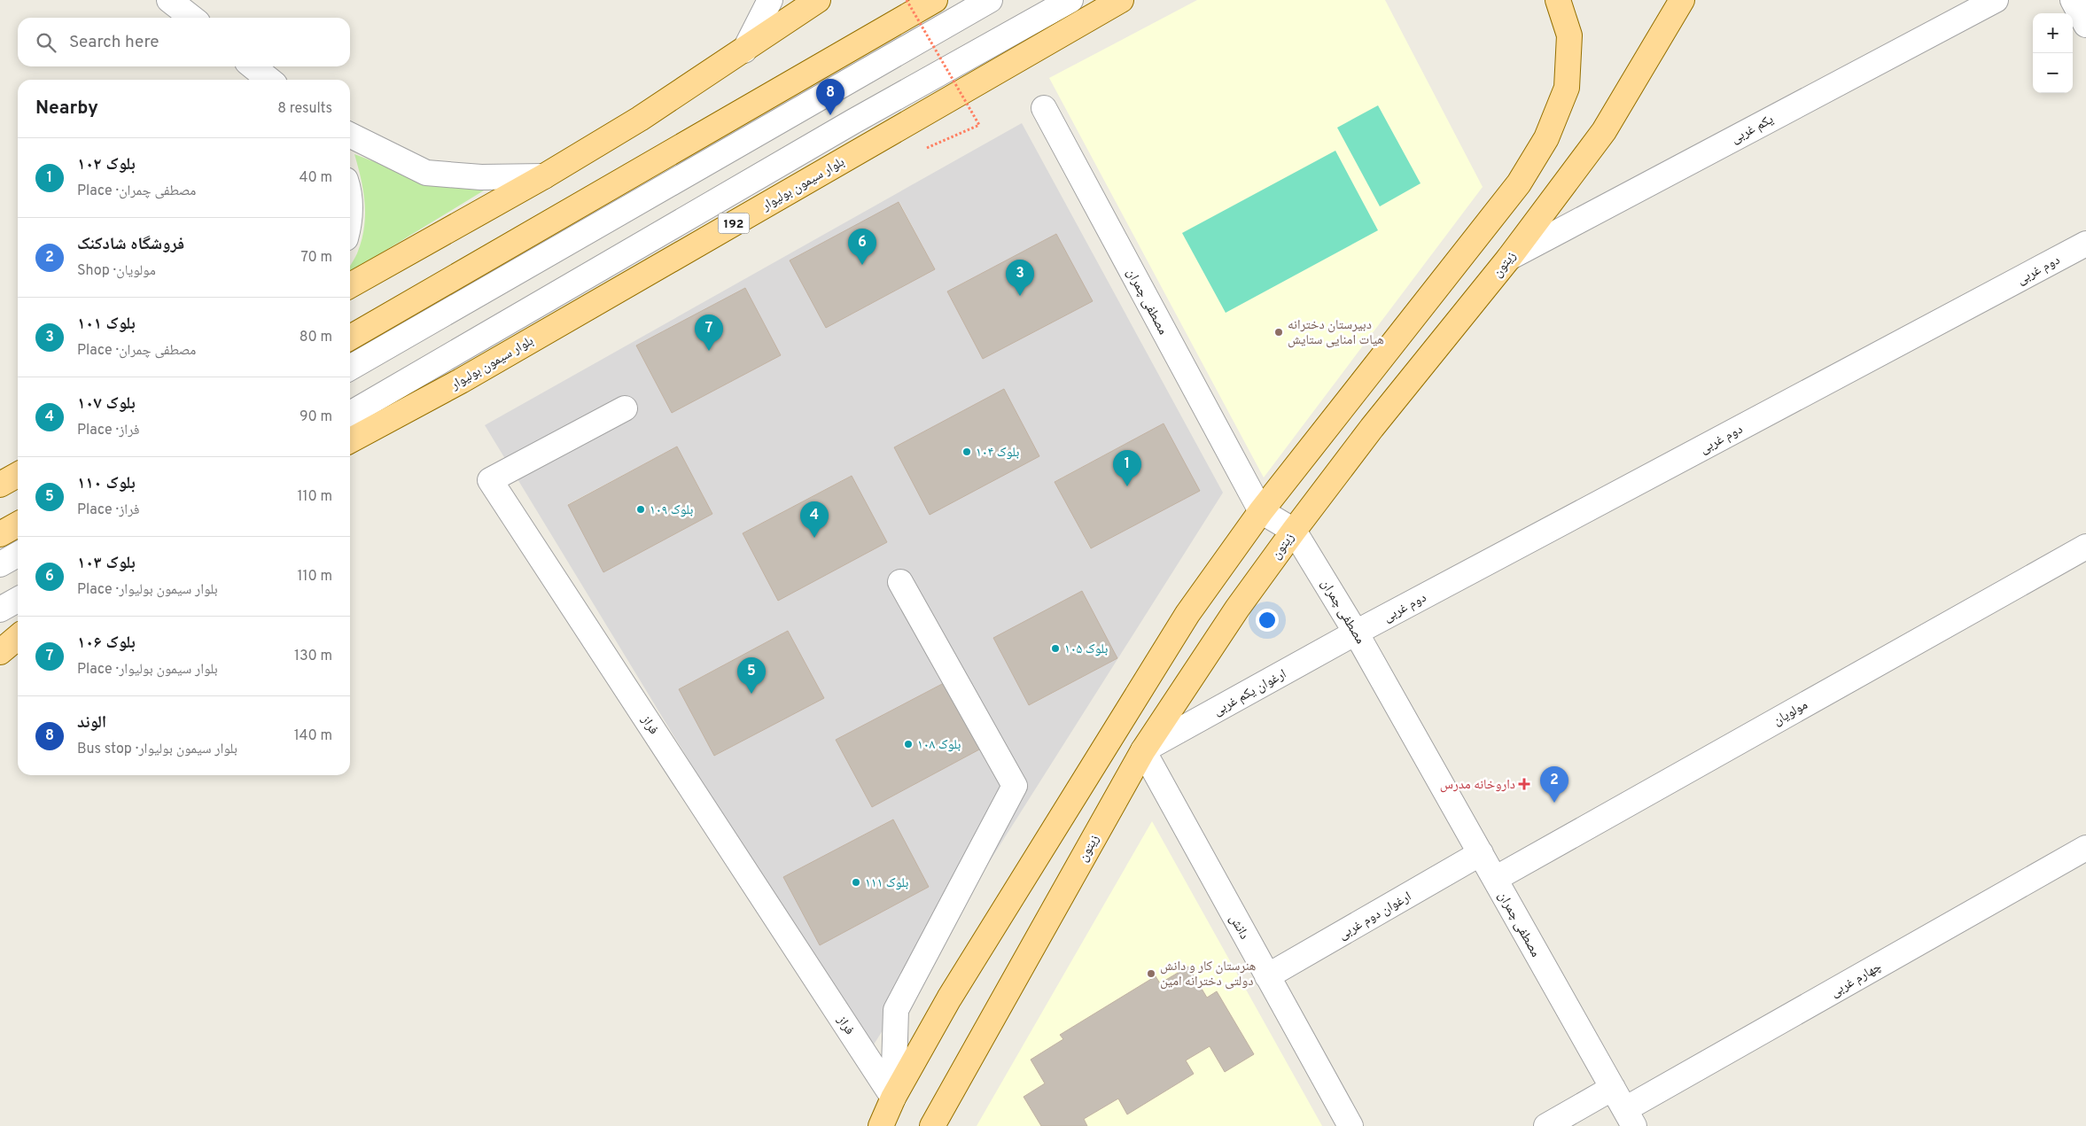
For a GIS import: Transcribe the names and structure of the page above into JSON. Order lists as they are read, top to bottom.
{
  "streets": {
    "main road": ["بلوار سیمون بولیوار", "192", "زیتون"],
    "street": [
      "یکم غربی",
      "دوم غربی",
      "مصطفی چمران",
      "ارغوان یکم غربی",
      "مولویان",
      "فراز",
      "ارغوان دوم غربی",
      "دانش",
      "چهارم غربی"
    ]
  },
  "crossings": [
    ["یکم غربی", "زیتون"],
    ["زیتون", "مصطفی چمران"],
    ["زیتون", "ارغوان یکم غربی"],
    ["زیتون", "دانش"],
    ["دوم غربی", "مصطفی چمران"],
    ["دوم غربی", "ارغوان یکم غربی"],
    ["مصطفی چمران", "ارغوان یکم غربی"],
    ["مصطفی چمران", "مولویان"],
    ["مصطفی چمران", "ارغوان دوم غربی"],
    ["مصطفی چمران", "چهارم غربی"],
    ["ارغوان یکم غربی", "دانش"],
    ["ارغوان دوم غربی", "دانش"]
  ],
  "places": {
    "other": [
      "دبیرستان دخترانه هیات امنایی ستایش",
      "بلوک ۱۰۴",
      "بلوک ۱۰۹",
      "بلوک ۱۰۵",
      "بلوک ۱۰۸",
      "بلوک ۱۱۱",
      "هنرستان کار و دانش دولتی دخترانه امین"
    ],
    "health": ["داروخانه مدرس"]
  },
  "page": {
    "map_buttons": ["+", "−"],
    "search": "Search here",
    "pins": [
      "8",
      "6",
      "3",
      "7",
      "1",
      "4",
      "5",
      "2"
    ],
    "heading": ["Nearby", "8 results"],
    "list": [
      {
        "mark": "1",
        "name": "بلوک ۱۰۲",
        "note": "Place · مصطفی چمران",
        "value": "40 m"
      },
      {
        "mark": "2",
        "name": "فروشگاه شادکنک",
        "note": "Shop · مولویان",
        "value": "70 m"
      },
      {
        "mark": "3",
        "name": "بلوک ۱۰۱",
        "note": "Place · مصطفی چمران",
        "value": "80 m"
      },
      {
        "mark": "4",
        "name": "بلوک ۱۰۷",
        "note": "Place · فراز",
        "value": "90 m"
      },
      {
        "mark": "5",
        "name": "بلوک ۱۱۰",
        "note": "Place · فراز",
        "value": "110 m"
      },
      {
        "mark": "6",
        "name": "بلوک ۱۰۳",
        "note": "Place · بلوار سیمون بولیوار",
        "value": "110 m"
      },
      {
        "mark": "7",
        "name": "بلوک ۱۰۶",
        "note": "Place · بلوار سیمون بولیوار",
        "value": "130 m"
      },
      {
        "mark": "8",
        "name": "الوند",
        "note": "Bus stop · بلوار سیمون بولیوار",
        "value": "140 m"
      }
    ]
  }
}
